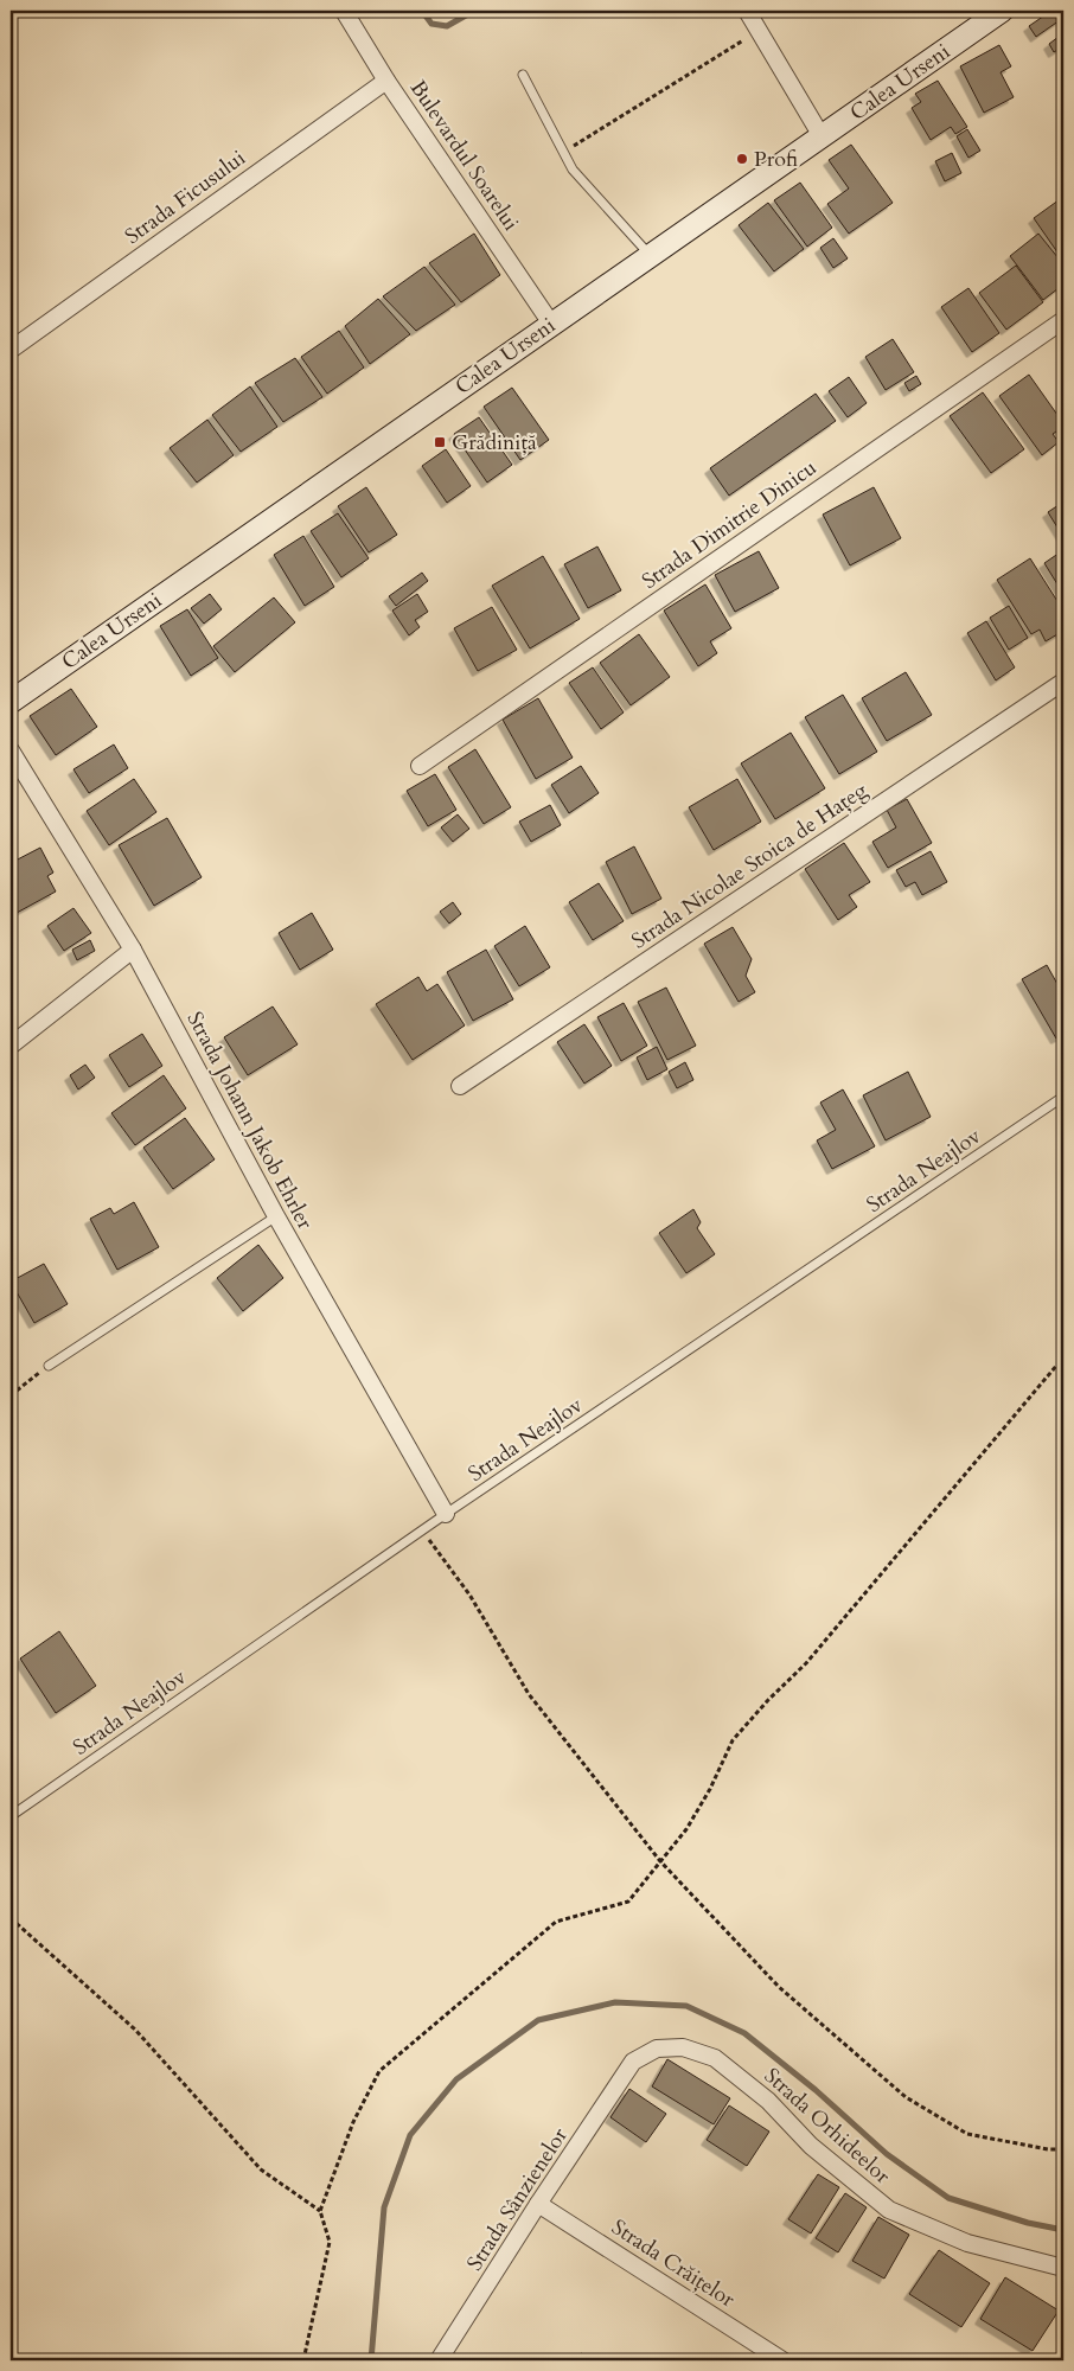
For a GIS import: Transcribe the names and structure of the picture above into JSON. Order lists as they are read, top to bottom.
{
  "streets": {
    "street": [
      "Calea Urseni",
      "Bulevardul Soarelui",
      "Strada Ficusului",
      "Strada Dimitrie Dinicu",
      "Strada Nicolae Stoica de Hațeg",
      "Strada Johann Jakob Ehrler",
      "Strada Orhideelor",
      "Strada Sânzienelor",
      "Strada Crăițelor"
    ],
    "lane": ["Strada Neajlov"]
  },
  "crossings": [
    ["Calea Urseni", "Bulevardul Soarelui"],
    ["Bulevardul Soarelui", "Strada Ficusului"],
    ["Strada Johann Jakob Ehrler", "Strada Neajlov"],
    ["Strada Orhideelor", "Strada Sânzienelor"],
    ["Strada Sânzienelor", "Strada Crăițelor"]
  ],
  "places": {
    "other": ["Profi"],
    "transit": ["Grădiniță"]
  }
}
